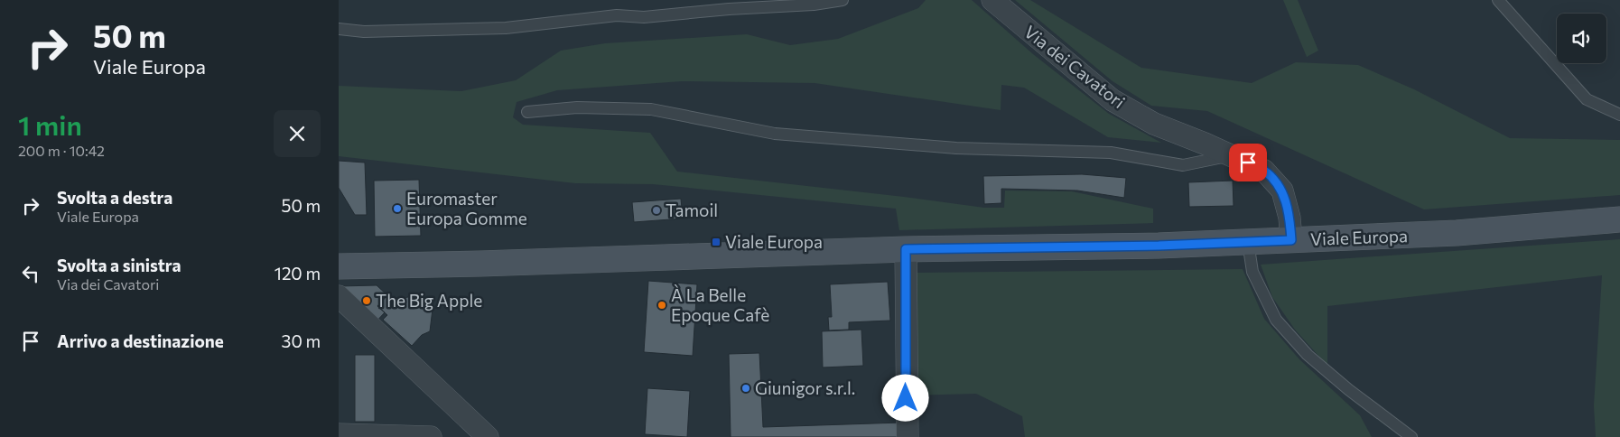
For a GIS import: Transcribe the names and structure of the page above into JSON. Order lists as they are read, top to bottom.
{
  "streets": {
    "street": ["Via dei Cavatori", "Viale Europa"]
  },
  "crossings": [
    ["Via dei Cavatori", "Viale Europa"]
  ],
  "places": {
    "other": [
      "Euromaster Europa Gomme",
      "Tamoil",
      "The Big Apple",
      "À La Belle Epoque Cafè",
      "Giunigor s.r.l."
    ],
    "transit": ["Viale Europa"]
  },
  "page": {
    "turn": ["50 m", "Viale Europa"],
    "heading": ["1 min", "200 m · 10:42"],
    "list": [
      {
        "name": "Svolta a destra",
        "note": "Viale Europa",
        "value": "50 m"
      },
      {
        "name": "Svolta a sinistra",
        "note": "Via dei Cavatori",
        "value": "120 m"
      },
      {
        "name": "Arrivo a destinazione",
        "value": "30 m"
      }
    ]
  }
}
